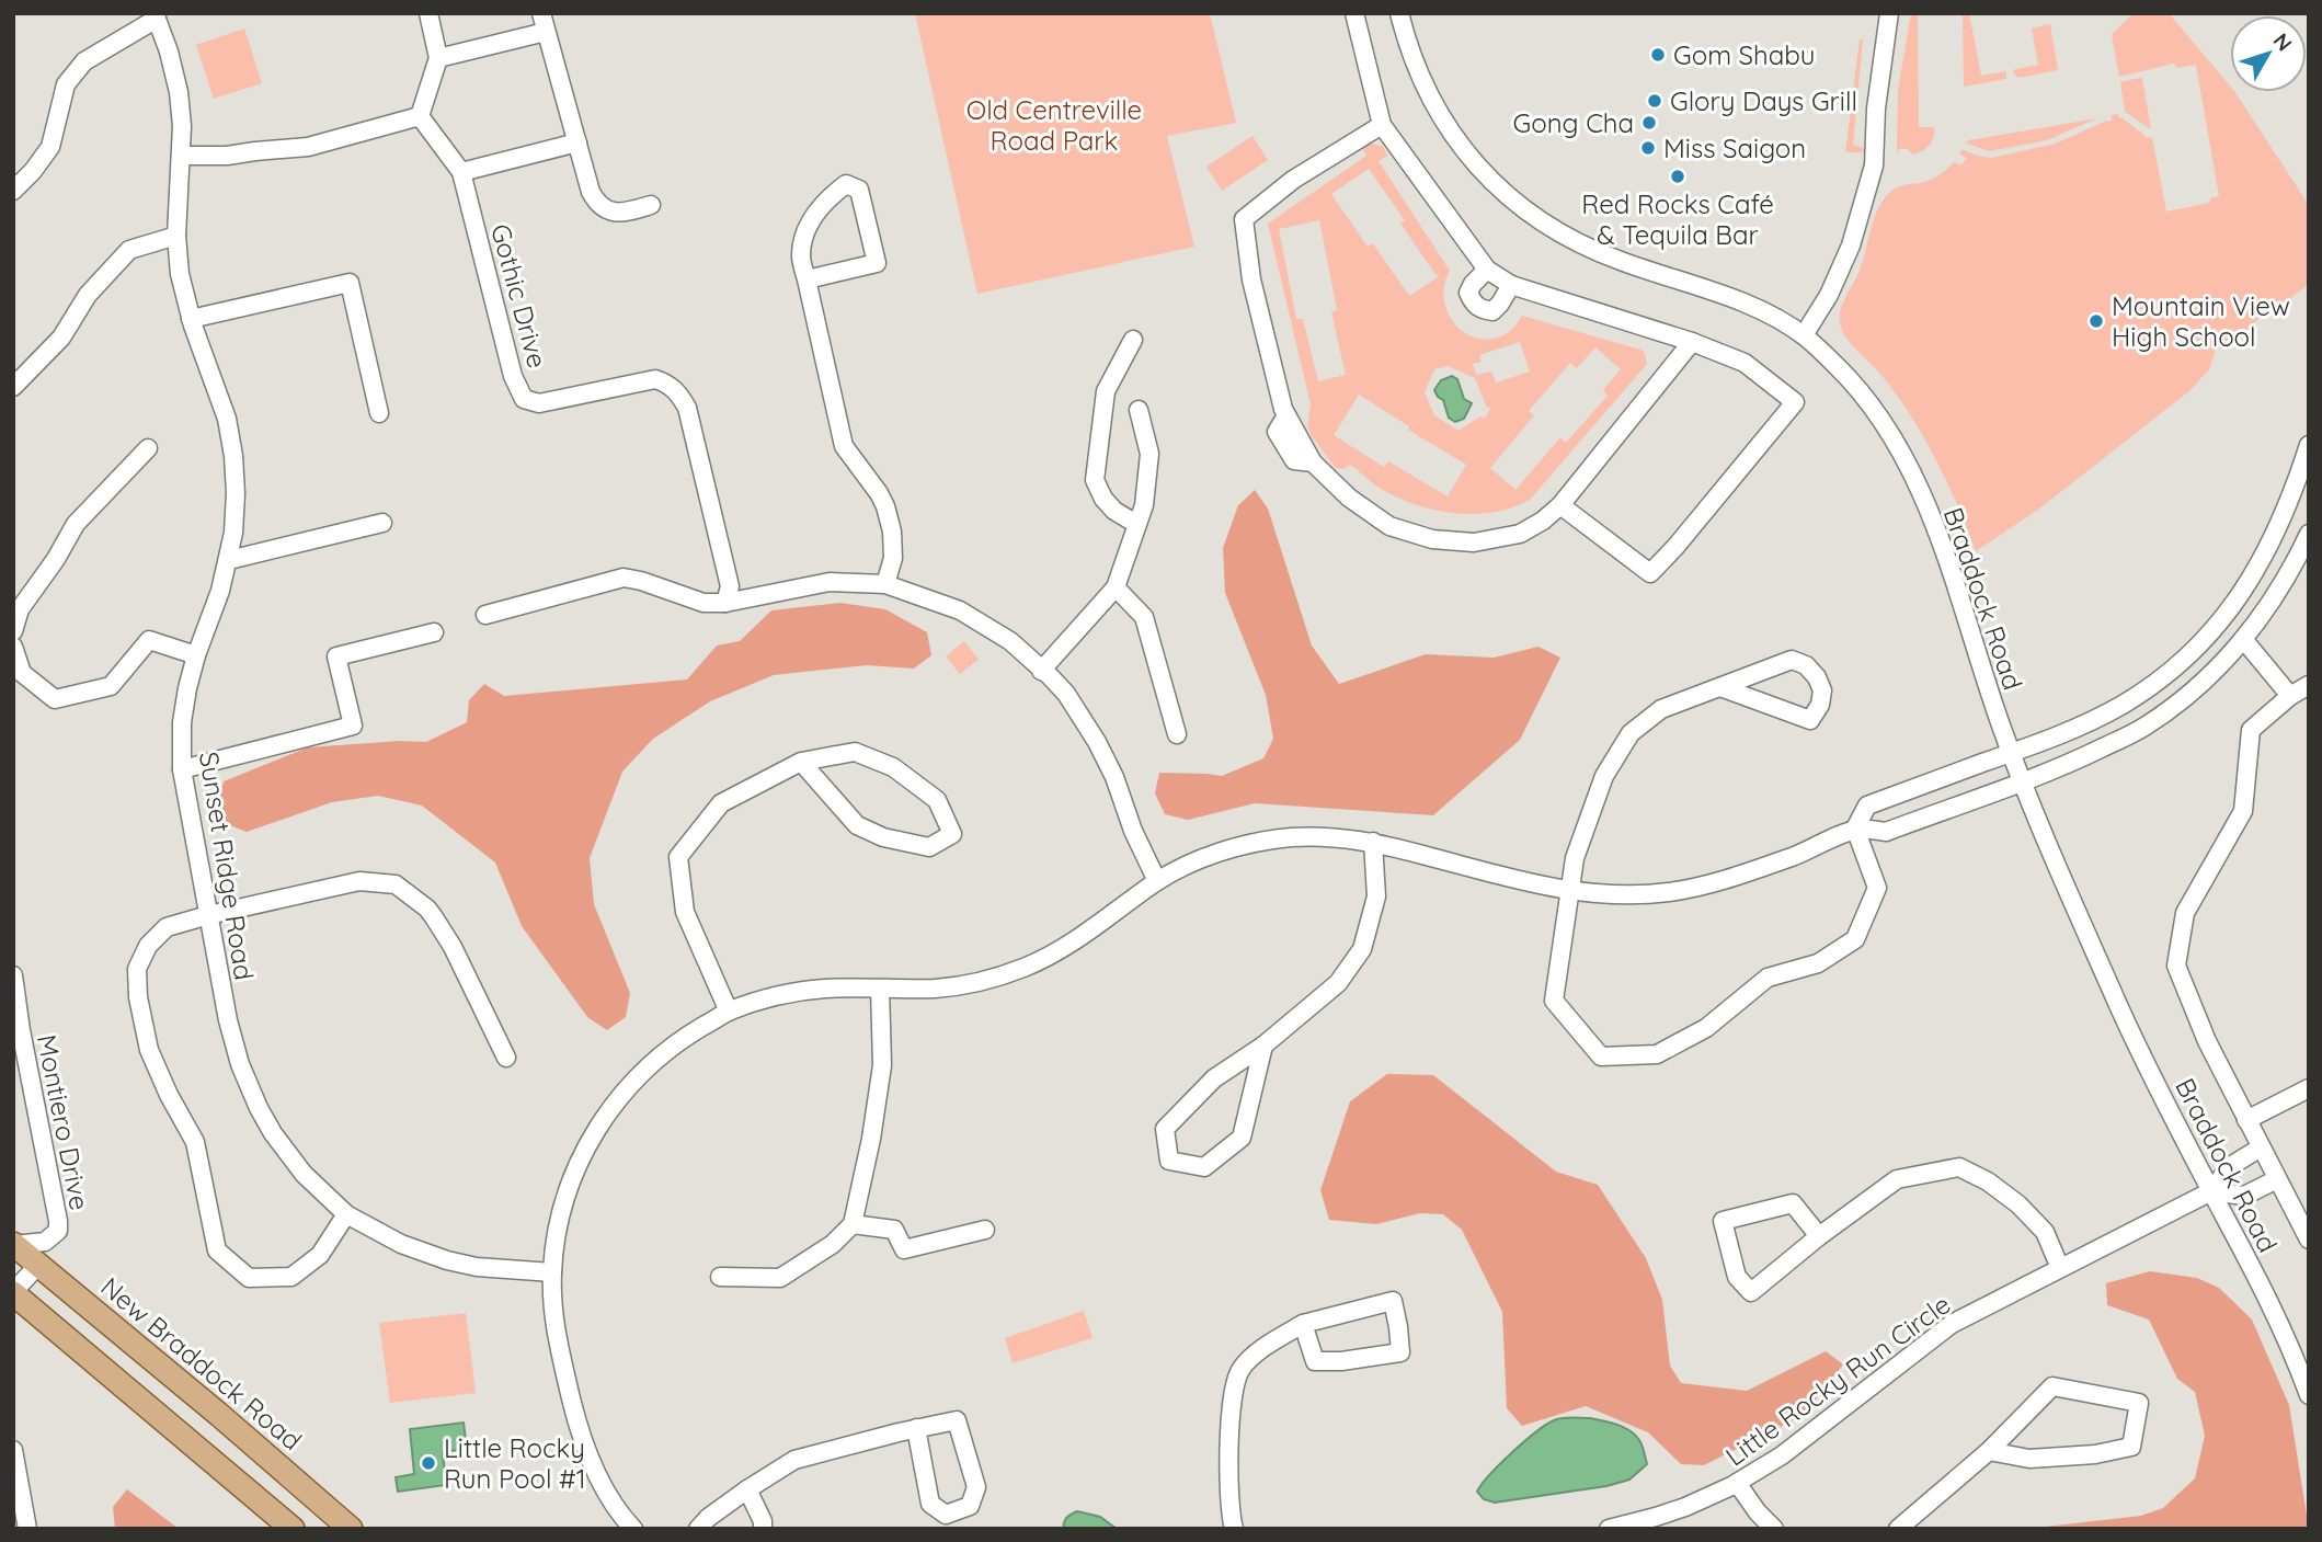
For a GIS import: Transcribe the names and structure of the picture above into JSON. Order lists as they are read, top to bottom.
{
  "streets": {
    "main road": ["New Braddock Road"],
    "street": [
      "Gothic Drive",
      "Braddock Road",
      "Sunset Ridge Road",
      "Montiero Drive",
      "Little Rocky Run Circle"
    ]
  },
  "crossings": [
    ["Braddock Road", "Little Rocky Run Circle"],
    ["Montiero Drive", "New Braddock Road"]
  ],
  "parks": ["Old Centreville Road Park"],
  "places": [
    "Gom Shabu",
    "Glory Days Grill",
    "Gong Cha",
    "Miss Saigon",
    "Red Rocks Café & Tequila Bar",
    "Mountain View High School",
    "Little Rocky Run Pool #1"
  ],
  "north": "top right"
}
